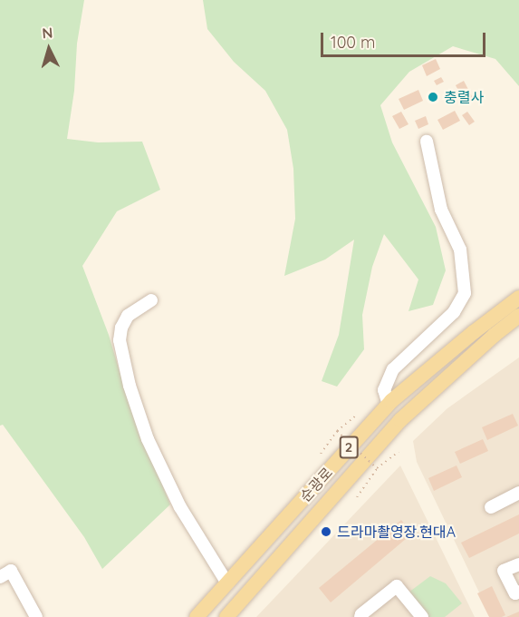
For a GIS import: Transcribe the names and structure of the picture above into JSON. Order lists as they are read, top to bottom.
{
  "streets": {
    "main road": ["2", "순광로"]
  },
  "places": ["충렬사", "드라마촬영장.현대A"],
  "scale_bar": "100 m",
  "north": "top"
}
